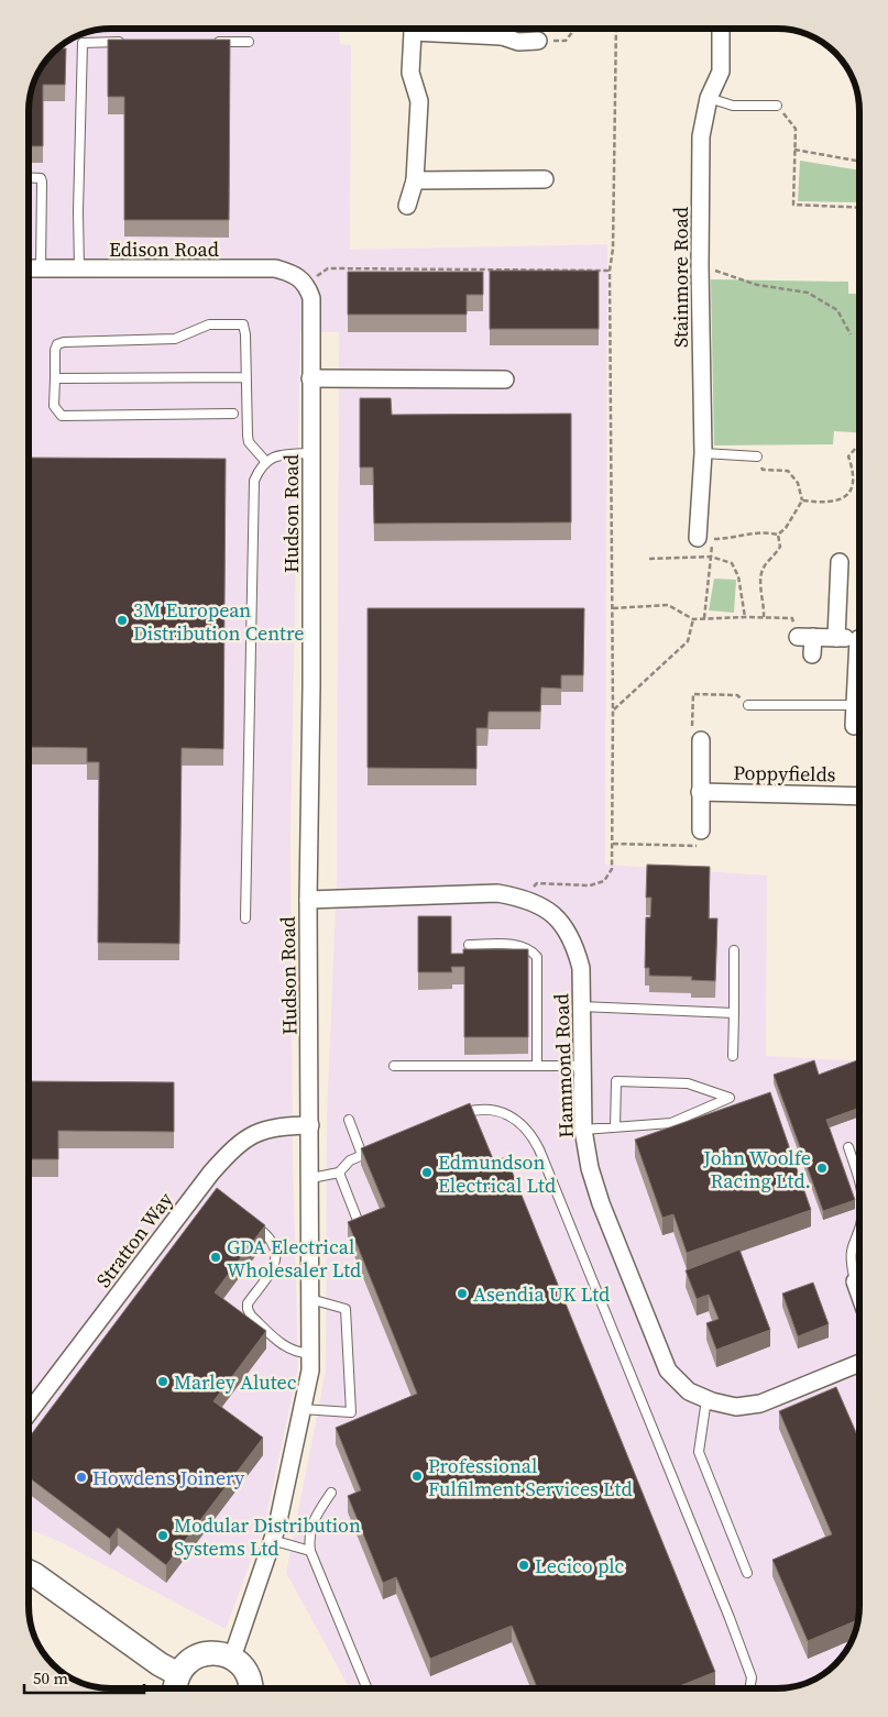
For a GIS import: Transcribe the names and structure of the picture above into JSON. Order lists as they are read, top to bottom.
{
  "streets": {
    "street": [
      "Edison Road",
      "Stainmore Road",
      "Hudson Road",
      "Poppyfields",
      "Hammond Road",
      "Stratton Way"
    ]
  },
  "crossings": [
    ["Edison Road", "Hudson Road"],
    ["Hudson Road", "Hammond Road"],
    ["Hudson Road", "Stratton Way"]
  ],
  "places": [
    "3M European Distribution Centre",
    "John Woolfe Racing Ltd.",
    "Edmundson Electrical Ltd",
    "GDA Electrical Wholesaler Ltd",
    "Asendia UK Ltd",
    "Marley Alutec",
    "Professional Fulfilment Services Ltd",
    "Howdens Joinery",
    "Modular Distribution Systems Ltd",
    "Lecico plc"
  ],
  "scale_bar": "50 m"
}
